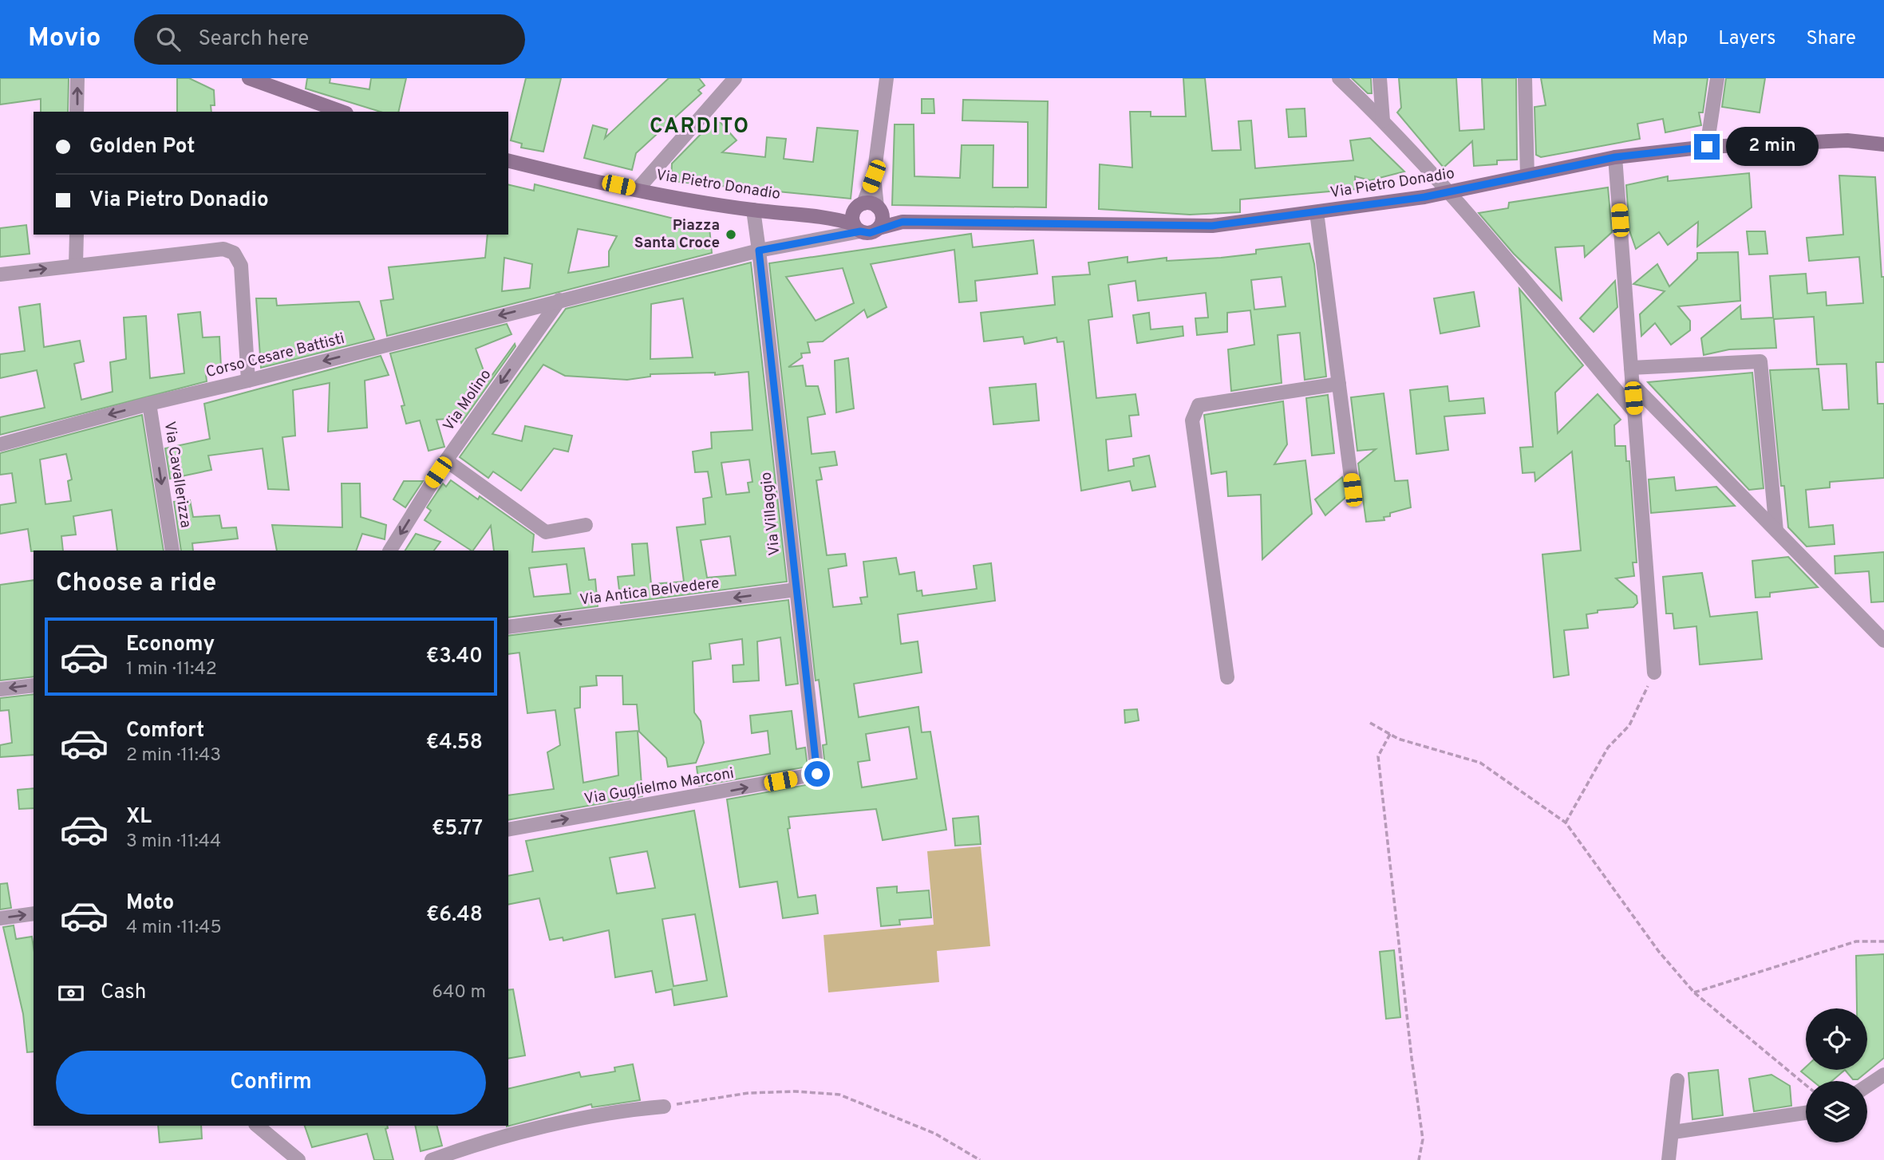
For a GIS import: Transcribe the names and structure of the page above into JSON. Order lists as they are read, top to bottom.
{
  "streets": {
    "main road": ["Via Pietro Donadio"],
    "street": [
      "Corso Cesare Battisti",
      "Via Molino",
      "Via Cavallerizza",
      "Via Villaggio",
      "Via Antica Belvedere",
      "Via Guglielmo Marconi"
    ]
  },
  "crossings": [
    ["Via Pietro Donadio", "Corso Cesare Battisti"],
    ["Via Pietro Donadio", "Via Villaggio"],
    ["Corso Cesare Battisti", "Via Molino"],
    ["Corso Cesare Battisti", "Via Cavallerizza"],
    ["Corso Cesare Battisti", "Via Villaggio"],
    ["Via Villaggio", "Via Antica Belvedere"],
    ["Via Villaggio", "Via Guglielmo Marconi"]
  ],
  "one_way": [
    "Corso Cesare Battisti",
    "Via Molino",
    "Via Cavallerizza",
    "Via Antica Belvedere",
    "Via Guglielmo Marconi"
  ],
  "districts": ["CARDITO"],
  "places": ["Piazza Santa Croce"],
  "page": {
    "header": "Movio",
    "search": "Search here",
    "nav": ["Map", "Layers", "Share"],
    "banner": ["Golden Pot", "Via Pietro Donadio"],
    "bubble": "2 min",
    "heading": "Choose a ride",
    "list": [
      {
        "name": "Economy",
        "note": "1 min · 11:42",
        "value": "€3.40"
      },
      {
        "name": "Comfort",
        "note": "2 min · 11:43",
        "value": "€4.58"
      },
      {
        "name": "XL",
        "note": "3 min · 11:44",
        "value": "€5.77"
      },
      {
        "name": "Moto",
        "note": "4 min · 11:45",
        "value": "€6.48"
      }
    ],
    "pay": ["Cash", "640 m"],
    "buttons": "Confirm"
  }
}
